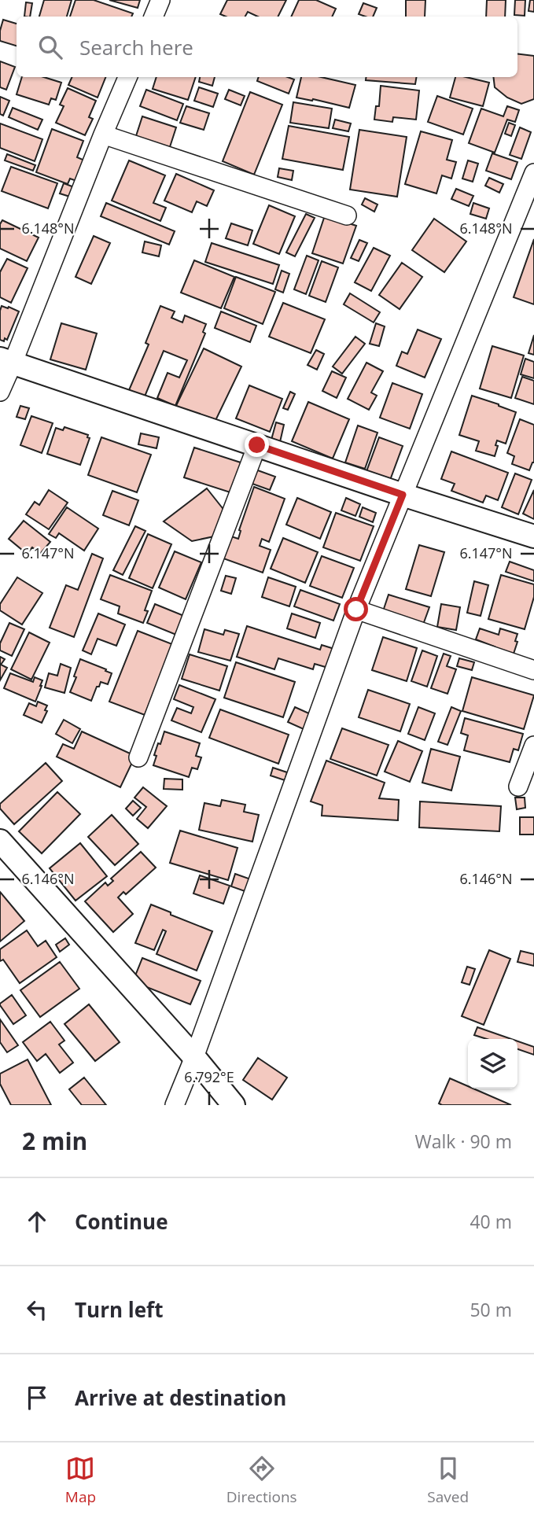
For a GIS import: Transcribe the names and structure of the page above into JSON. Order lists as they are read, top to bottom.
{
  "page": {
    "search": "Search here",
    "heading": ["2 min", "Walk · 90 m"],
    "list": [
      ["Continue", "40 m"],
      ["Turn left", "50 m"],
      "Arrive at destination"
    ],
    "nav": ["Map", "Directions", "Saved"]
  },
  "coordinates": [
    "6.148°N",
    "6.147°N",
    "6.146°N",
    "6.792°E"
  ]
}
